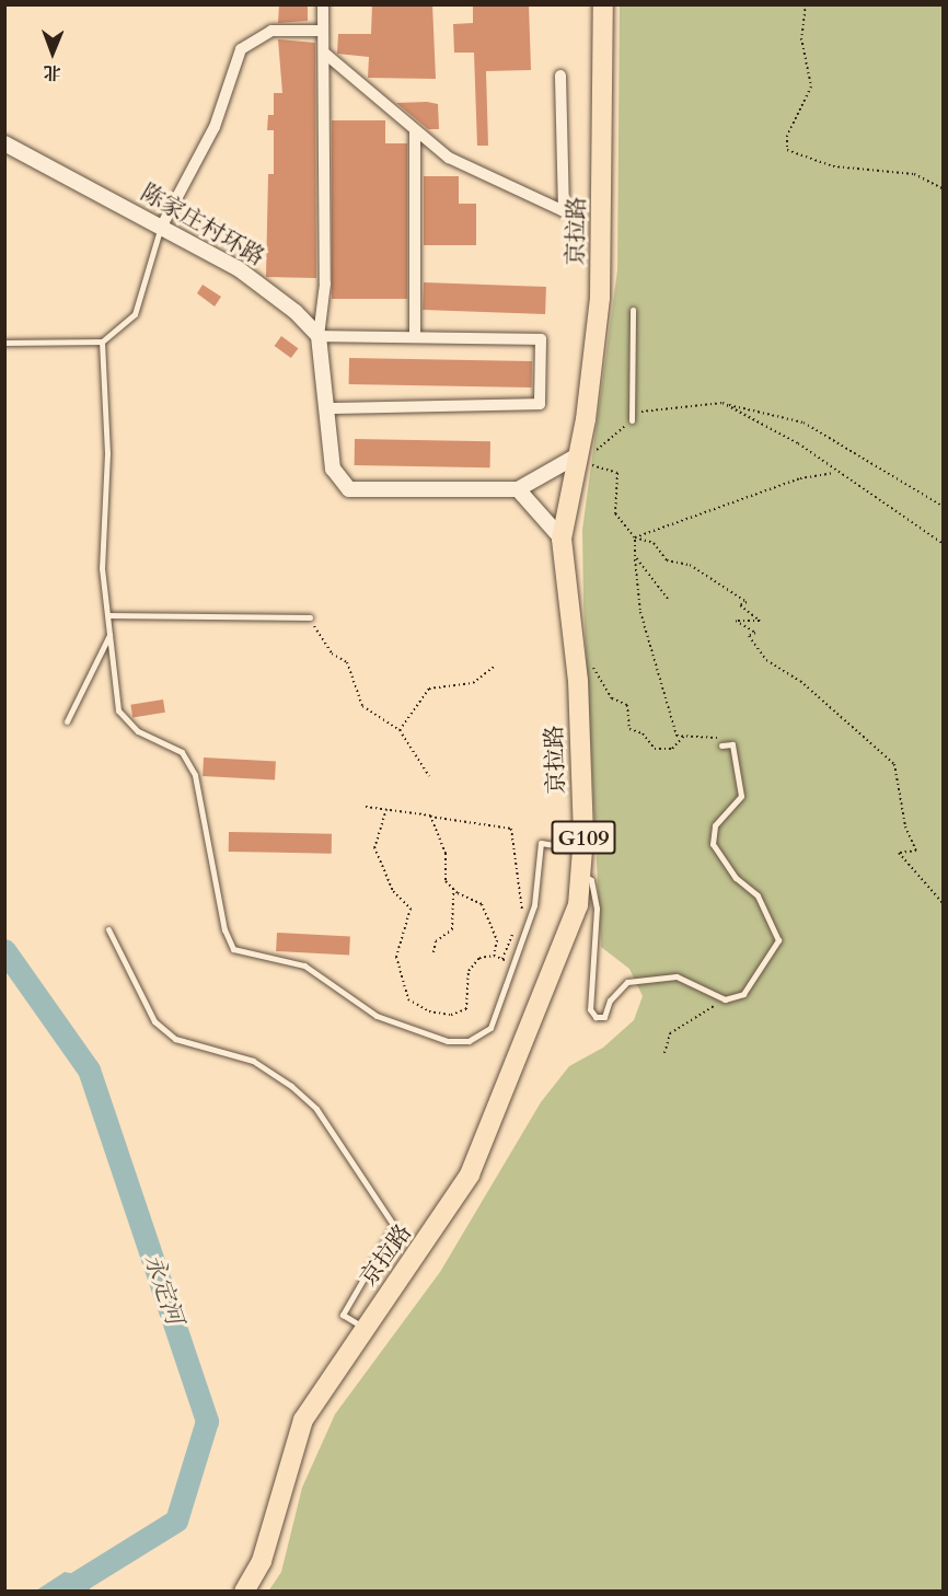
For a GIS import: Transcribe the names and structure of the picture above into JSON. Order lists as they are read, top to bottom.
{
  "streets": {
    "highway": ["京拉路", "G109"],
    "street": ["陈家庄村环路"]
  },
  "water": ["永定河"],
  "north": "bottom"
}
